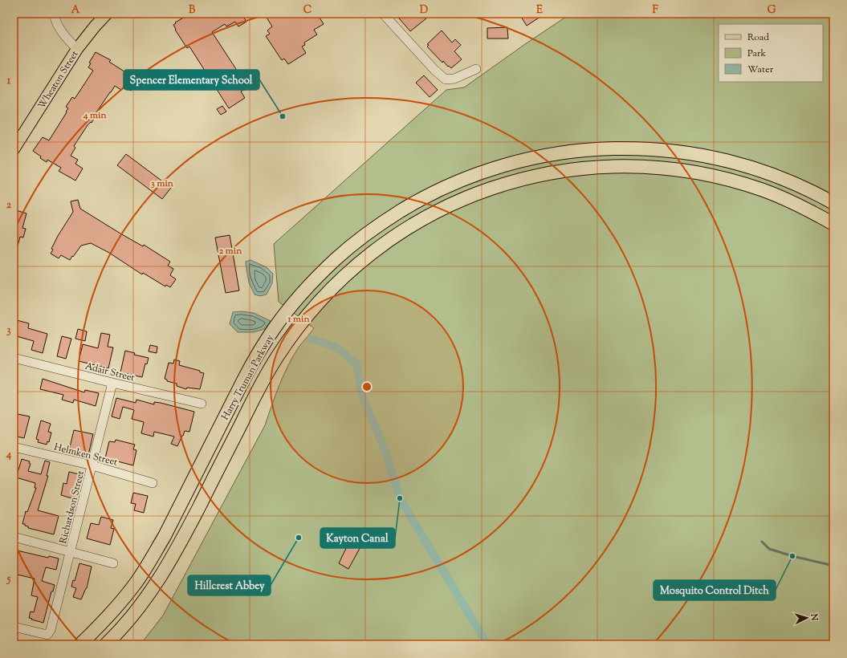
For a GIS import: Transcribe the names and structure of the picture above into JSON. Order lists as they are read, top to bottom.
{
  "streets": {
    "highway": ["Harry Truman Parkway"],
    "main road": ["Wheaton Street"],
    "street": ["Adair Street", "Helmken Street", "Richardson Street"]
  },
  "crossings": [
    ["Adair Street", "Richardson Street"],
    ["Helmken Street", "Richardson Street"]
  ],
  "places": [
    "Spencer Elementary School",
    "Kayton Canal",
    "Hillcrest Abbey",
    "Mosquito Control Ditch"
  ],
  "legend": ["Road", "Park", "Water"],
  "north": "right",
  "grid": {
    "columns": [
      "A",
      "B",
      "C",
      "D",
      "E",
      "F",
      "G"
    ],
    "rows": [
      "1",
      "2",
      "3",
      "4",
      "5"
    ]
  },
  "rings": [
    "4 min",
    "3 min",
    "2 min",
    "1 min"
  ]
}
